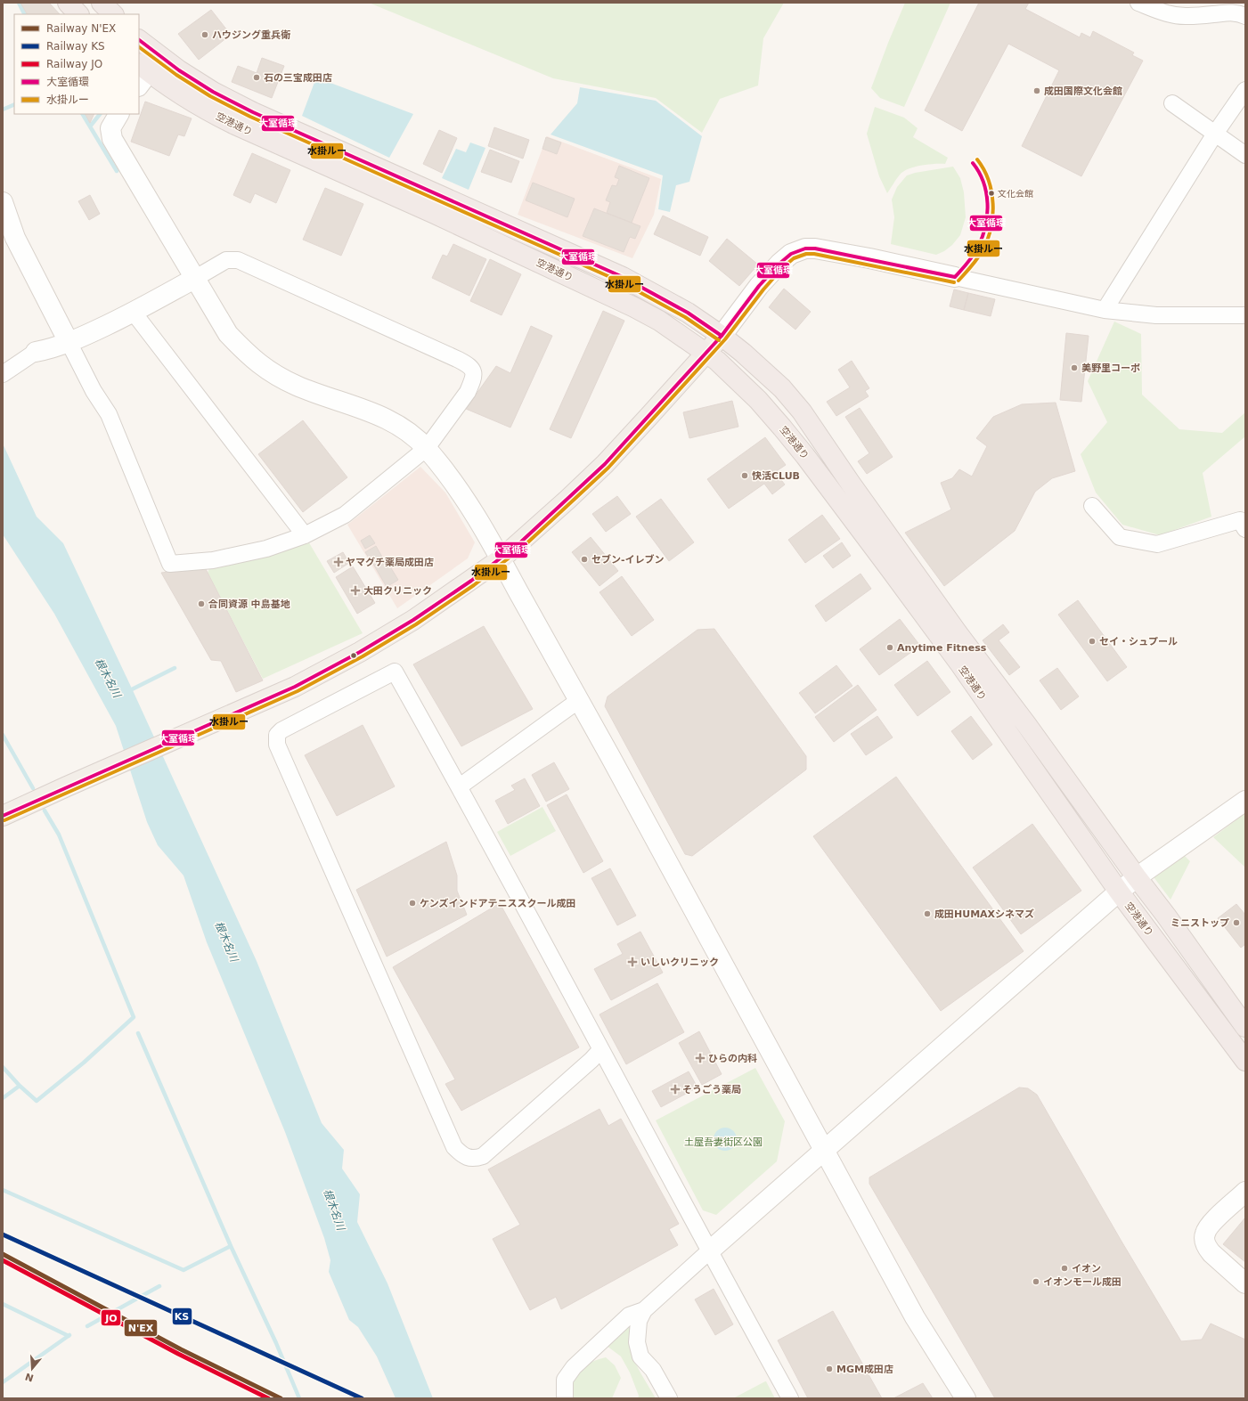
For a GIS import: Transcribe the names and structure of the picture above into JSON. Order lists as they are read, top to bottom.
{
  "streets": {
    "highway": ["空港通り"]
  },
  "water": ["根木名川"],
  "parks": ["土屋吾妻街区公園"],
  "places": {
    "other": [
      "ハウジング重兵衛",
      "石の三宝成田店",
      "成田国際文化会館",
      "文化会館",
      "美野里コーポ",
      "快活CLUB",
      "セブン-イレブン",
      "合同資源 中島基地",
      "セイ・シュプール",
      "Anytime Fitness",
      "ケンズインドアテニススクール成田",
      "成田HUMAXシネマズ",
      "ミニストップ",
      "イオン",
      "イオンモール成田",
      "MGM成田店"
    ],
    "health": [
      "ヤマグチ薬局成田店",
      "大田クリニック",
      "いしいクリニック",
      "ひらの内科",
      "そうごう薬局"
    ]
  },
  "lines": [
    "transit line 大室循環",
    "transit line 水掛ルー",
    "rail line KS",
    "rail line N'EX",
    "rail line JO"
  ],
  "legend": [
    "Railway N'EX",
    "Railway KS",
    "Railway JO",
    "大室循環",
    "水掛ルー"
  ],
  "north": "bottom"
}
